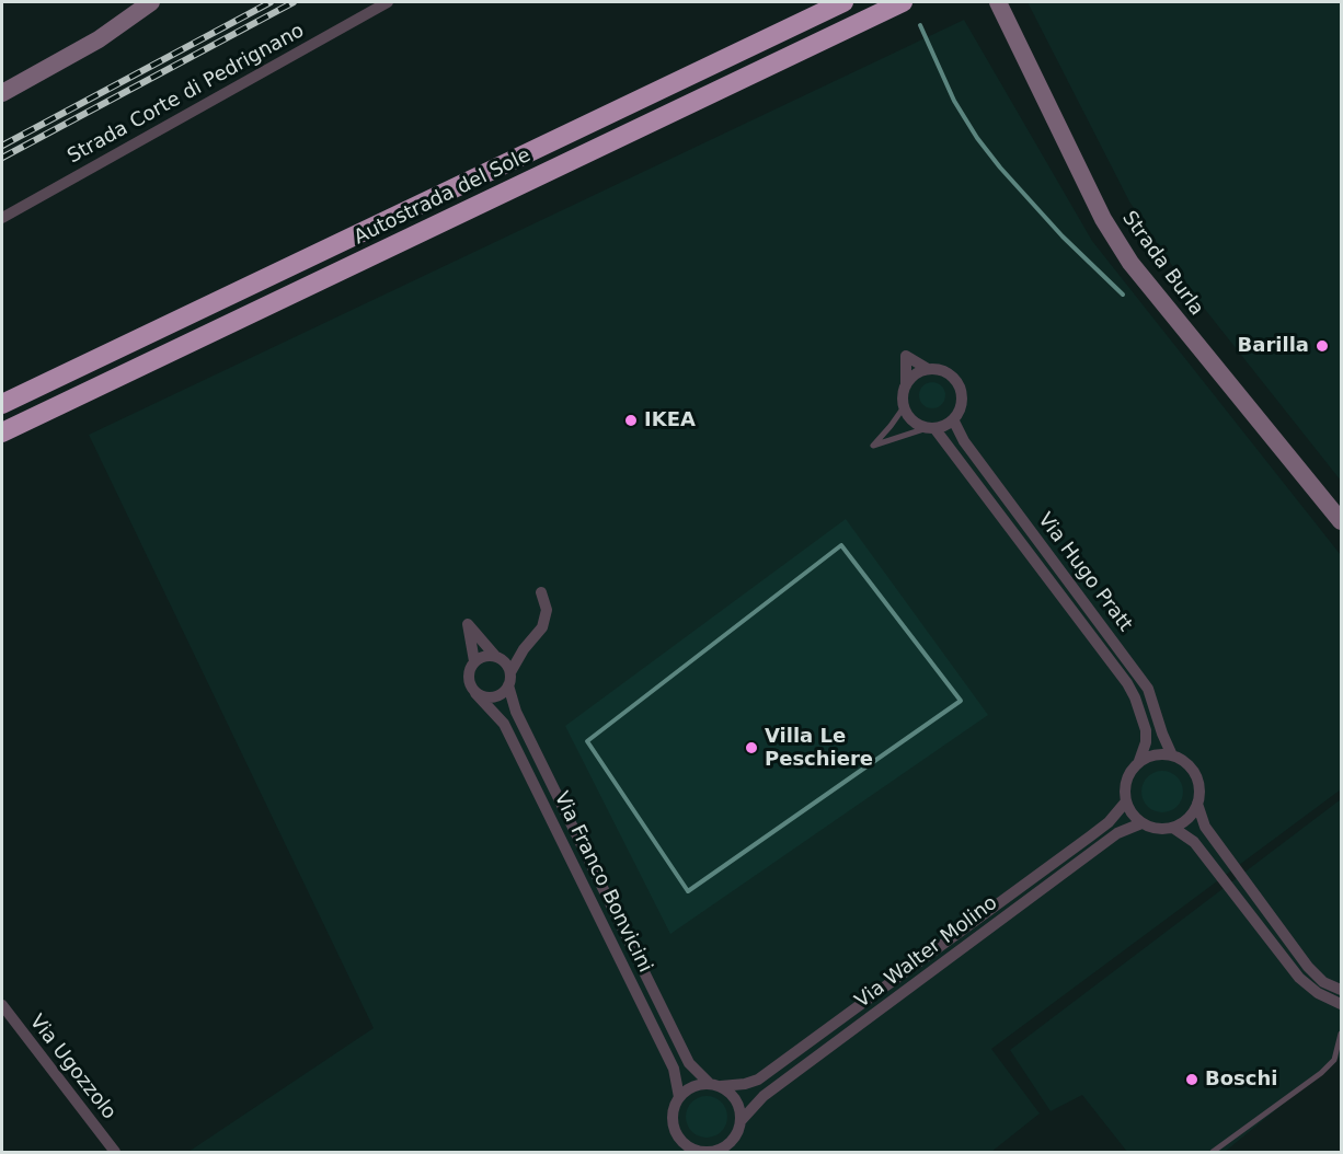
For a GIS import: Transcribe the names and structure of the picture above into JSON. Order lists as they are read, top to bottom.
{
  "streets": {
    "highway": ["Autostrada del Sole"],
    "main road": ["Strada Burla"],
    "street": [
      "Strada Corte di Pedrignano",
      "Via Hugo Pratt",
      "Via Franco Bonvicini",
      "Via Walter Molino",
      "Via Ugozzolo"
    ]
  },
  "crossings": [
    ["Via Hugo Pratt", "Via Walter Molino"],
    ["Via Franco Bonvicini", "Via Walter Molino"]
  ],
  "places": [
    "Barilla",
    "IKEA",
    "Villa Le Peschiere",
    "Boschi"
  ]
}
